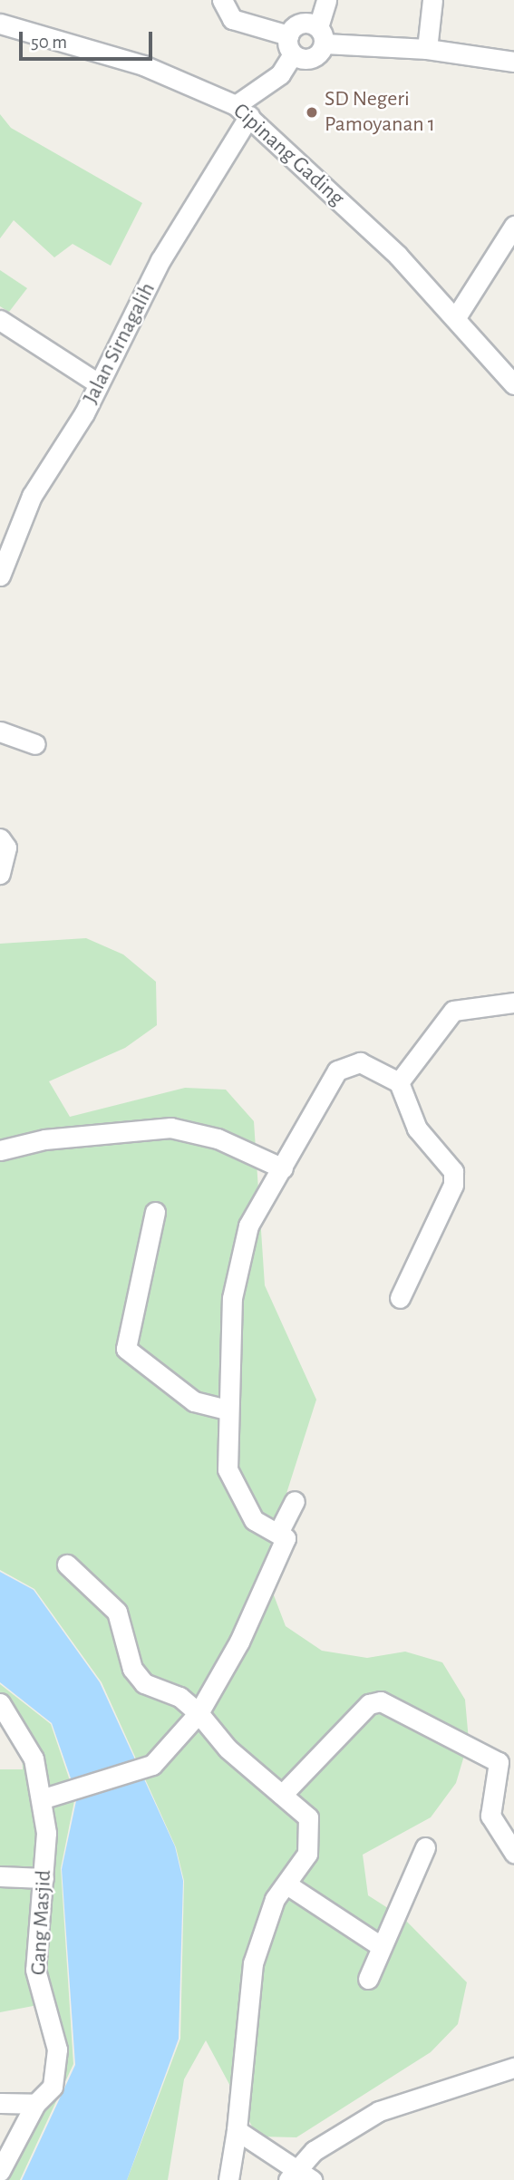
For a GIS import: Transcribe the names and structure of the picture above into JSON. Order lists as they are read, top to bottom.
{
  "streets": {
    "street": ["Cipinang Gading", "Jalan Sirnagalih", "Gang Masjid"]
  },
  "crossings": [
    ["Cipinang Gading", "Jalan Sirnagalih"]
  ],
  "places": ["SD Negeri Pamoyanan 1"],
  "scale_bar": "50 m"
}
